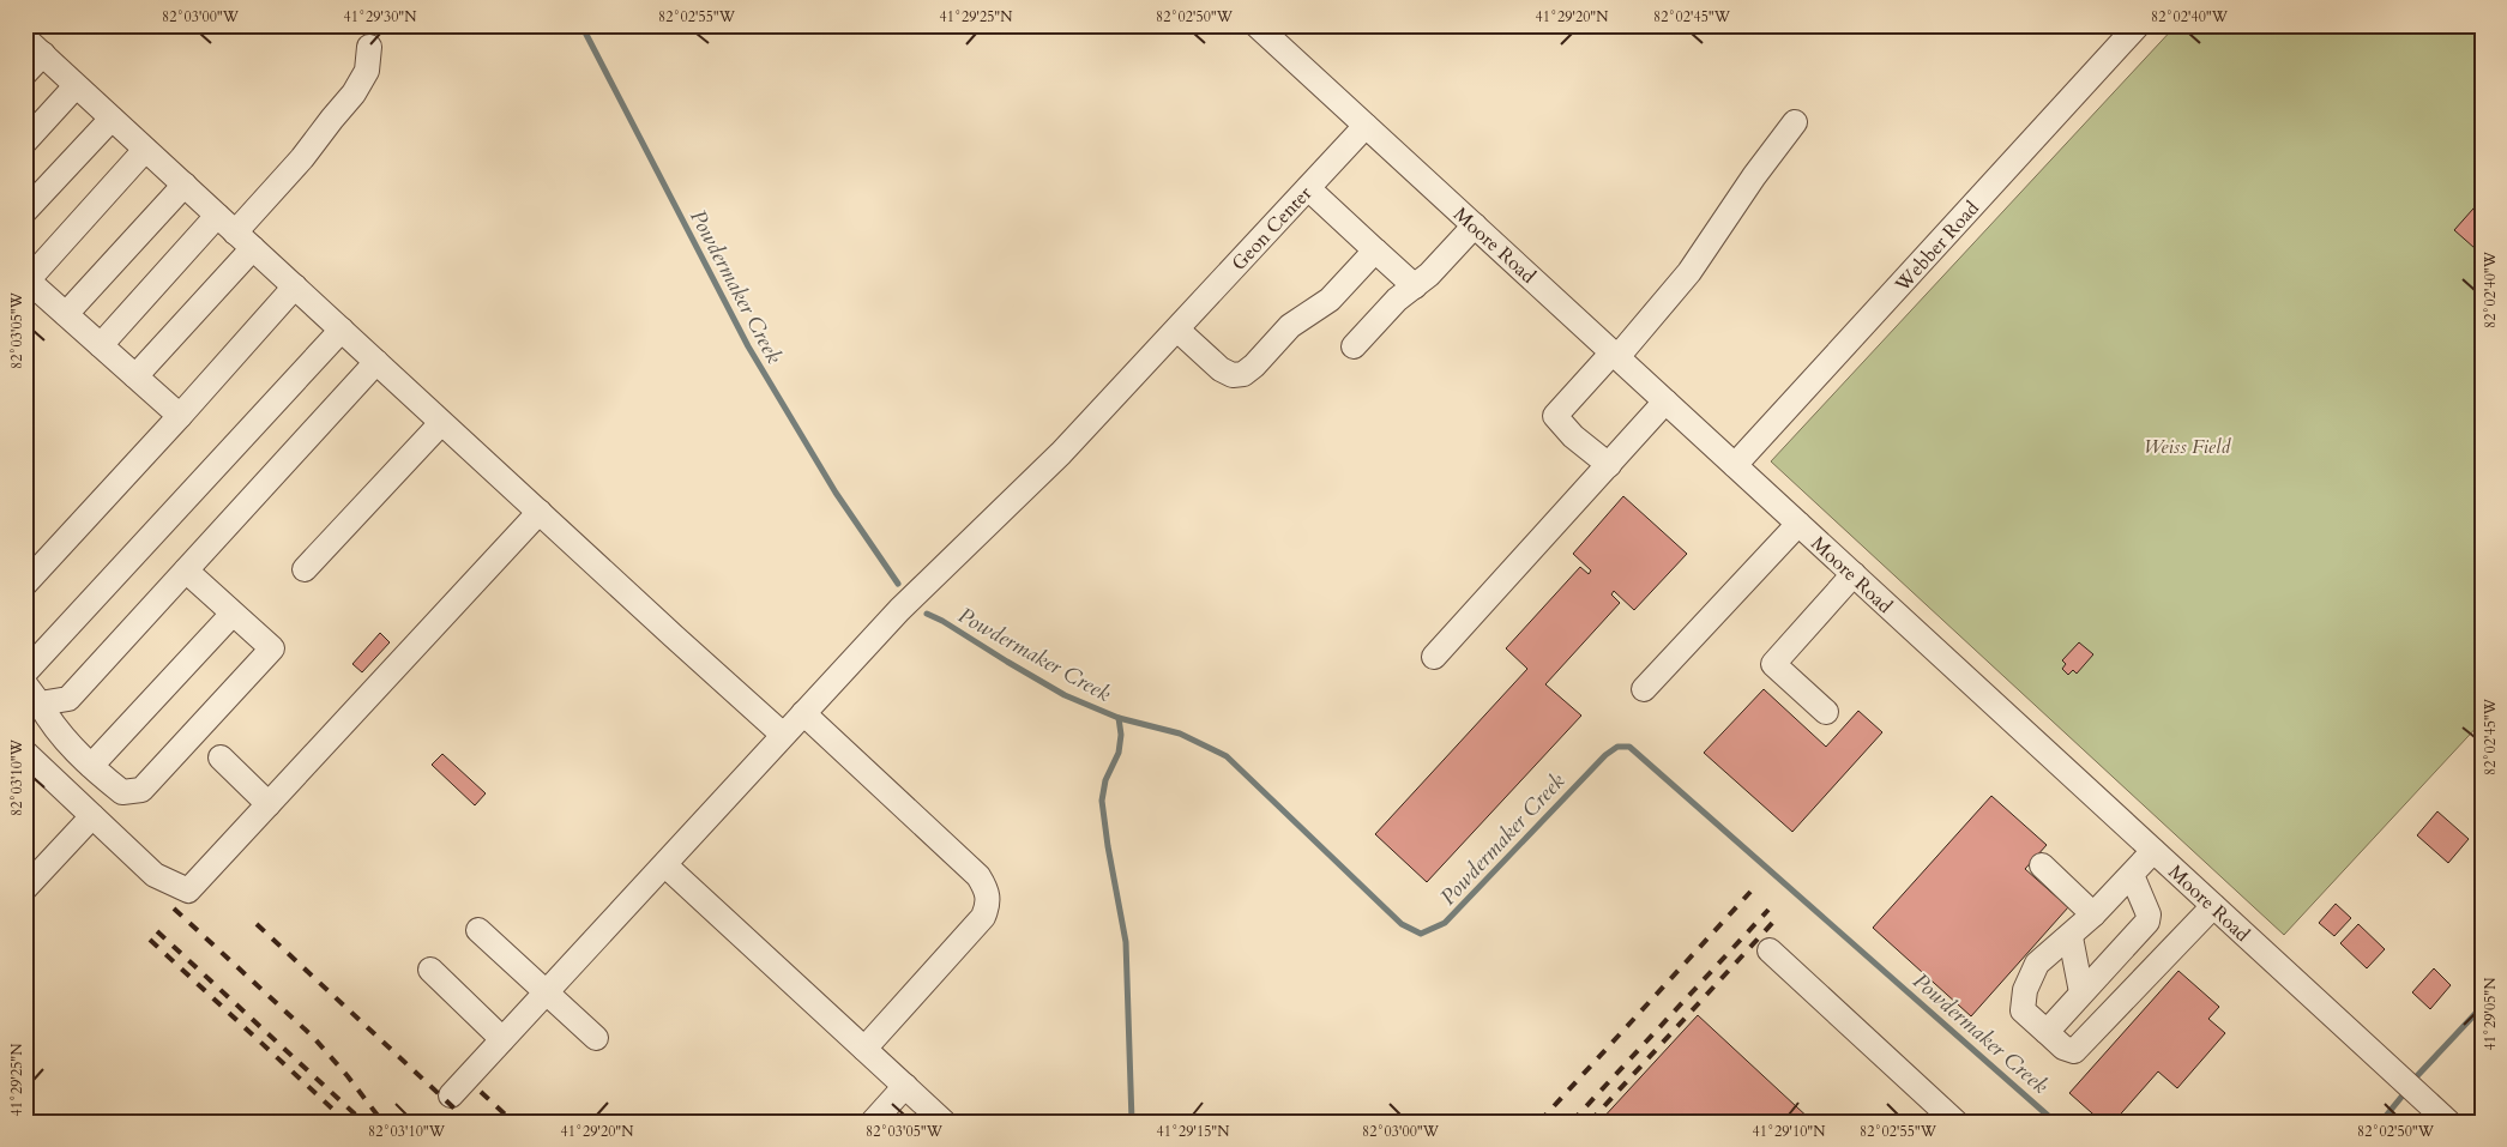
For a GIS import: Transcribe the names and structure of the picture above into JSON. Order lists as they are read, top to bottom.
{
  "streets": {
    "street": ["Geon Center", "Moore Road", "Webber Road"]
  },
  "crossings": [
    ["Geon Center", "Moore Road"],
    ["Moore Road", "Webber Road"]
  ],
  "water": ["Powdermaker Creek"],
  "parks": ["Weiss Field"],
  "coordinates": [
    "82°03'00\"W",
    "41°29'30\"N",
    "82°02'55\"W",
    "41°29'25\"N",
    "82°02'50\"W",
    "41°29'20\"N",
    "82°02'45\"W",
    "82°02'40\"W",
    "82°03'05\"W",
    "82°03'10\"W",
    "41°29'05\"N",
    "41°29'15\"N",
    "41°29'10\"N"
  ]
}
